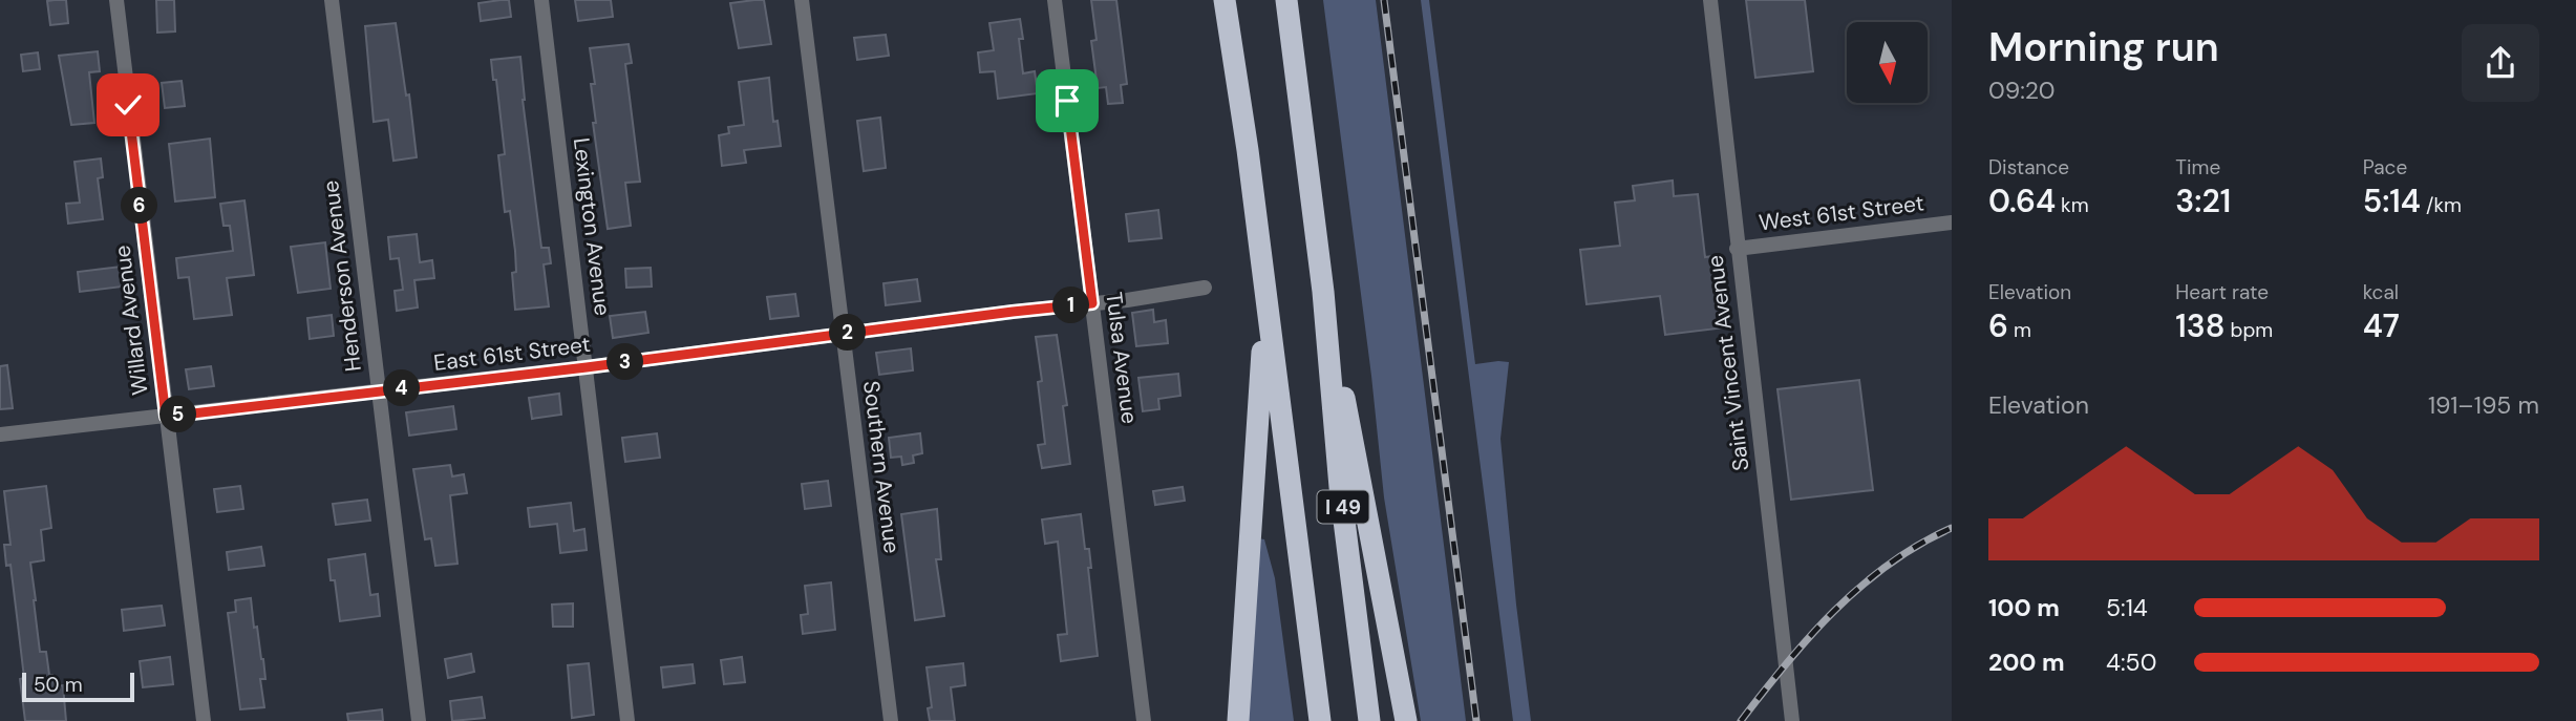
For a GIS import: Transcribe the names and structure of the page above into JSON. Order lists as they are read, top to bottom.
{
  "streets": {
    "highway": ["I 49"],
    "street": [
      "West 61st Street",
      "Lexington Avenue",
      "Henderson Avenue",
      "Willard Avenue",
      "East 61st Street",
      "Tulsa Avenue",
      "Saint Vincent Avenue",
      "Southern Avenue"
    ]
  },
  "crossings": [
    ["West 61st Street", "Saint Vincent Avenue"],
    ["Lexington Avenue", "East 61st Street"],
    ["Henderson Avenue", "East 61st Street"],
    ["Willard Avenue", "East 61st Street"],
    ["East 61st Street", "Tulsa Avenue"],
    ["East 61st Street", "Southern Avenue"]
  ],
  "scale_bar": "50 m",
  "north": "bottom",
  "page": {
    "heading": ["Morning run", "09:20"],
    "stats": [
      ["Distance", "0.64 km"],
      ["Time", "3:21"],
      ["Pace", "5:14 /km"],
      ["Elevation", "6 m"],
      ["Heart rate", "138 bpm"],
      ["kcal", "47"]
    ],
    "pins": [
      "6",
      "1",
      "2",
      "3",
      "4",
      "5"
    ],
    "chart": ["Elevation", "191–195 m"],
    "list": [
      {
        "name": "100 m",
        "note": "5:14"
      },
      {
        "name": "200 m",
        "note": "4:50"
      }
    ],
    "scale": "50 m"
  }
}
